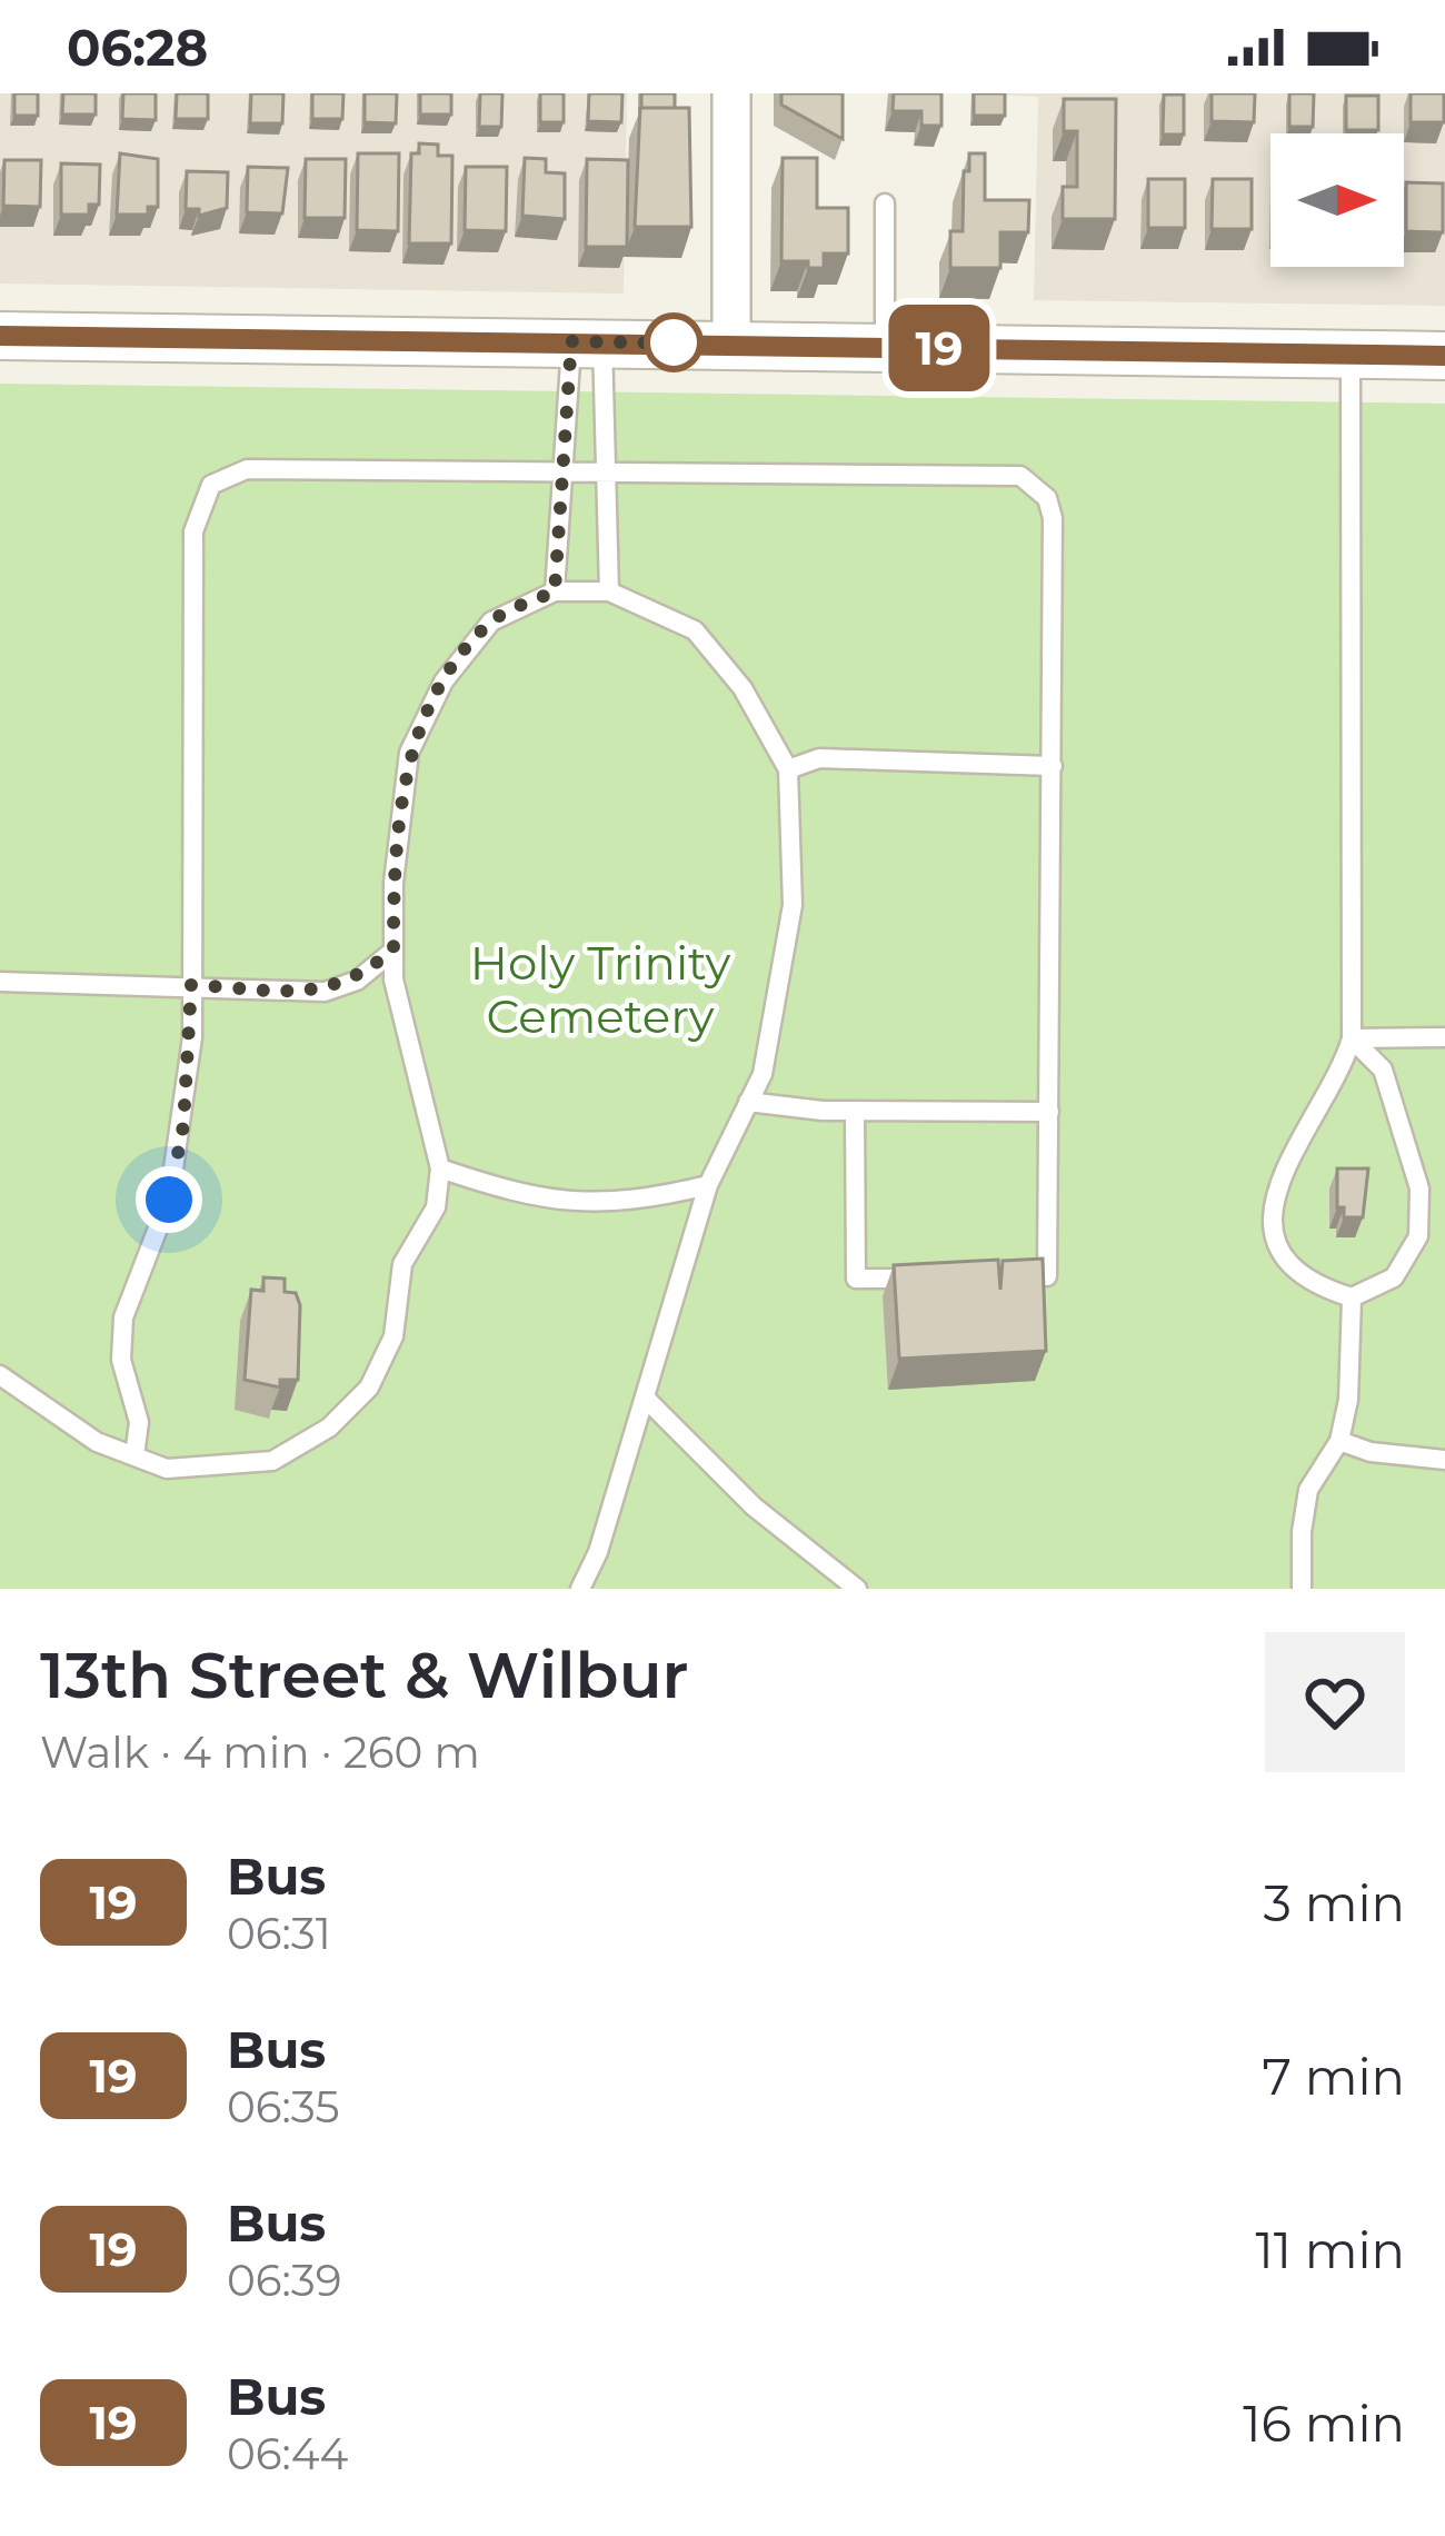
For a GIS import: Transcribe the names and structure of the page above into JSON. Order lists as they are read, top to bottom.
{
  "parks": ["Holy Trinity Cemetery"],
  "lines": ["bus line 19"],
  "north": "right",
  "page": {
    "status": "06:28",
    "on_map": "19",
    "heading": ["13th Street & Wilbur", "Walk · 4 min · 260 m"],
    "list": [
      {
        "mark": "19",
        "name": "Bus",
        "note": "06:31",
        "value": "3 min"
      },
      {
        "mark": "19",
        "name": "Bus",
        "note": "06:35",
        "value": "7 min"
      },
      {
        "mark": "19",
        "name": "Bus",
        "note": "06:39",
        "value": "11 min"
      },
      {
        "mark": "19",
        "name": "Bus",
        "note": "06:44",
        "value": "16 min"
      }
    ]
  }
}
